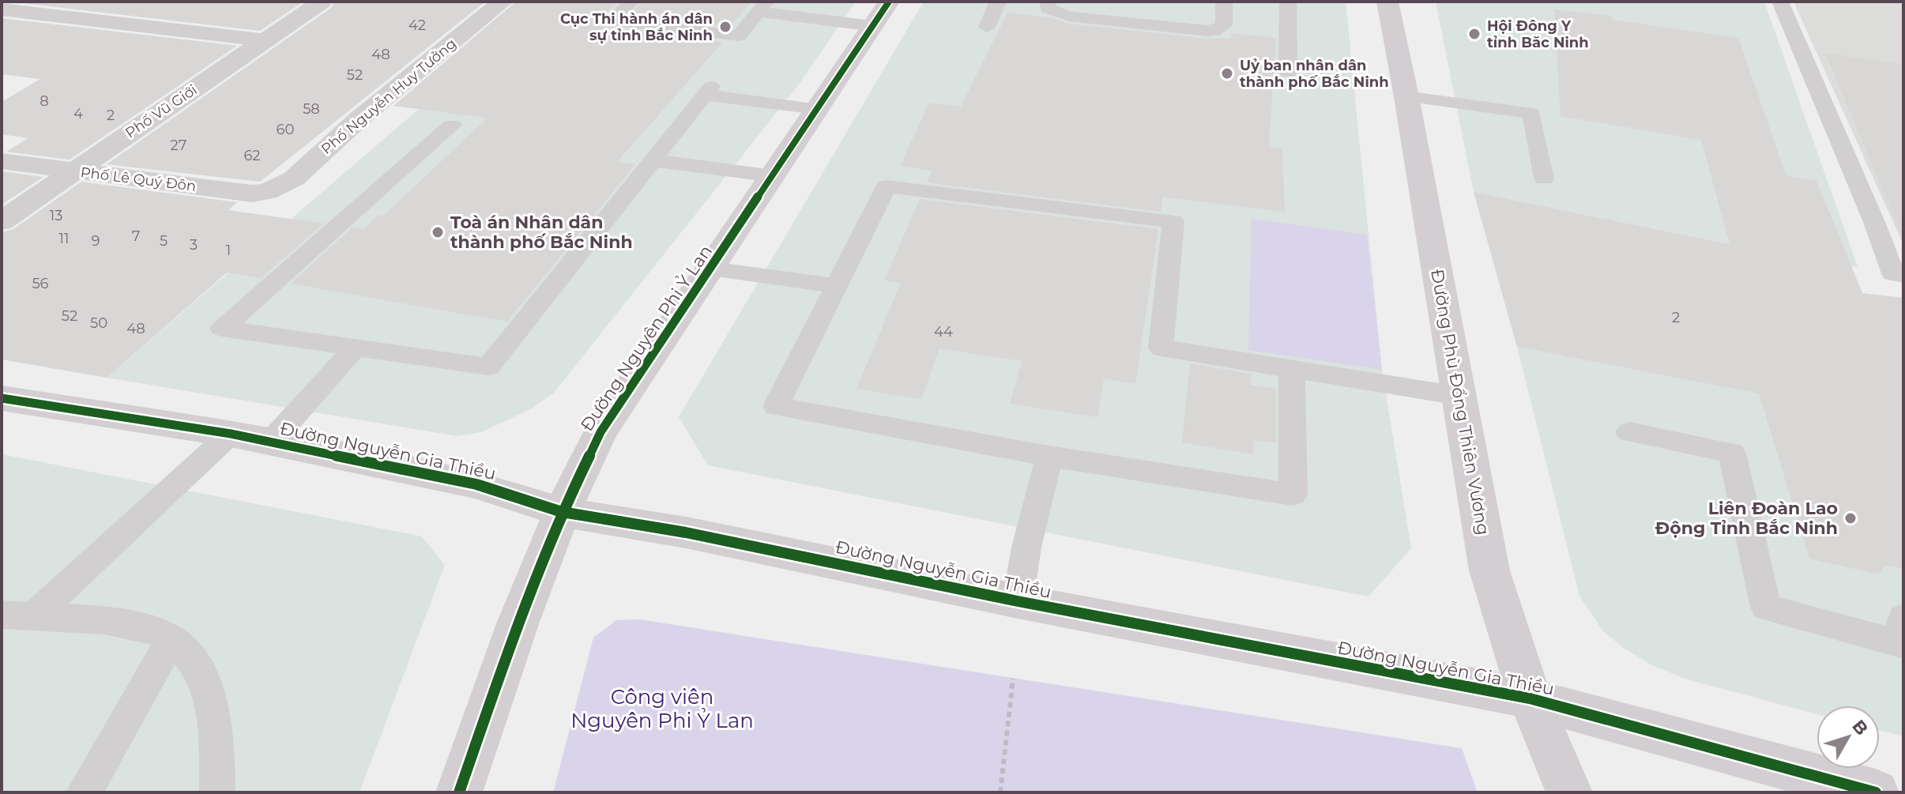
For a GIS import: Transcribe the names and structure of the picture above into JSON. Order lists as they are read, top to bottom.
{
  "streets": {
    "street": [
      "Phố Nguyễn Huy Tưởng",
      "Phố Vũ Giới",
      "Phố Lê Quý Đôn",
      "Đường Nguyên Phi Ỷ Lan",
      "Đường Phù Đổng Thiên Vương",
      "Đường Nguyễn Gia Thiều"
    ]
  },
  "crossings": [
    ["Phố Nguyễn Huy Tưởng", "Phố Lê Quý Đôn"],
    ["Phố Vũ Giới", "Phố Lê Quý Đôn"],
    ["Đường Nguyên Phi Ỷ Lan", "Đường Nguyễn Gia Thiều"],
    ["Đường Phù Đổng Thiên Vương", "Đường Nguyễn Gia Thiều"]
  ],
  "parks": ["Công viên Nguyên Phi Ỷ Lan"],
  "places": [
    "Cục Thi hành án dân sự tỉnh Bắc Ninh",
    "Hội Đông Y tỉnh Băc Ninh",
    "Uỷ ban nhân dân thành phố Bắc Ninh",
    "Toà án Nhân dân thành phố Bắc Ninh",
    "Liên Đoàn Lao Động Tỉnh Bắc Ninh"
  ],
  "house_numbers": [
    "42",
    "48",
    "52",
    "8",
    "58",
    "4",
    "2",
    "60",
    "27",
    "62",
    "13",
    "7",
    "11",
    "9",
    "5",
    "3",
    "1",
    "56",
    "52",
    "2",
    "50",
    "48",
    "44"
  ],
  "north": "top right"
}
